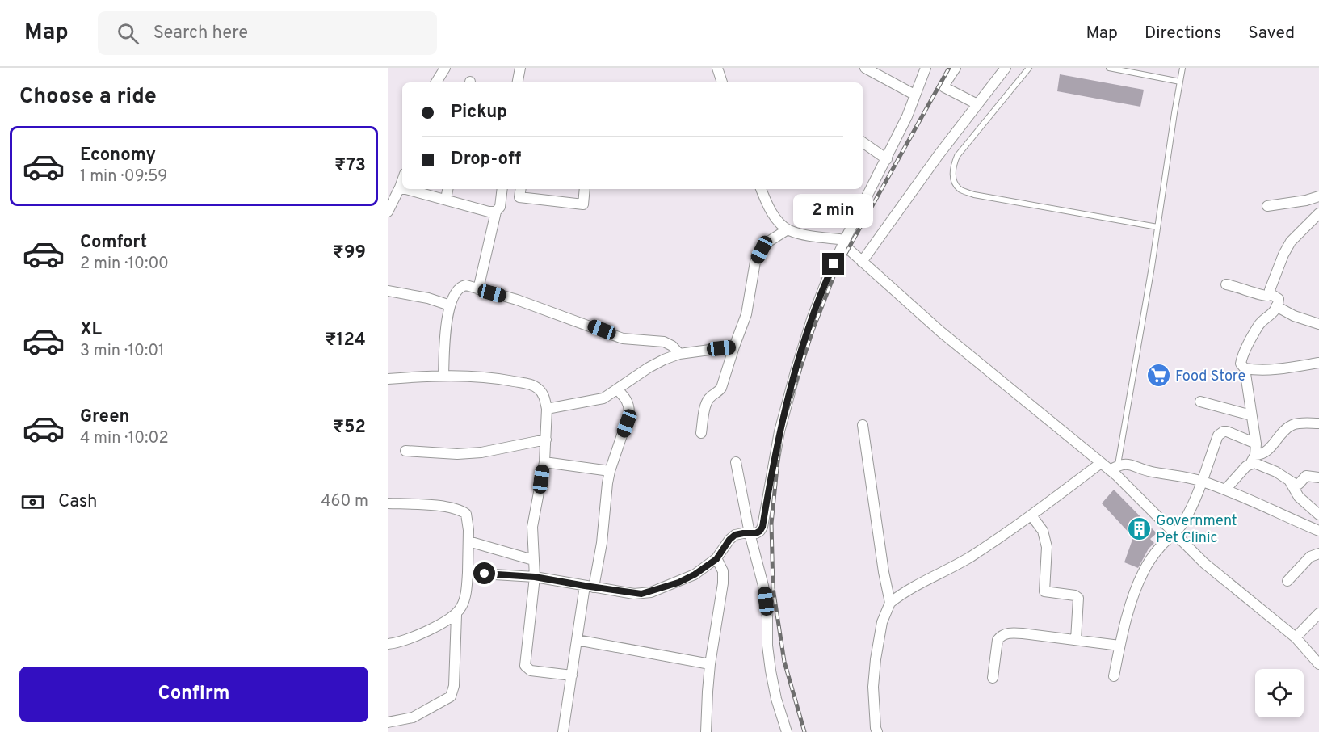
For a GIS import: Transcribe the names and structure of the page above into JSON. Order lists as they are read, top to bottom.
{
  "places": {
    "supermarket": ["Food Store"],
    "building": ["Government Pet Clinic"]
  },
  "page": {
    "header": "Map",
    "search": "Search here",
    "nav": ["Map", "Directions", "Saved"],
    "heading": "Choose a ride",
    "banner": ["Pickup", "Drop-off"],
    "list": [
      {
        "name": "Economy",
        "note": "1 min · 09:59",
        "value": "₹73"
      },
      {
        "name": "Comfort",
        "note": "2 min · 10:00",
        "value": "₹99"
      },
      {
        "name": "XL",
        "note": "3 min · 10:01",
        "value": "₹124"
      },
      {
        "name": "Green",
        "note": "4 min · 10:02",
        "value": "₹52"
      }
    ],
    "bubble": "2 min",
    "pay": ["Cash", "460 m"],
    "buttons": "Confirm"
  }
}
